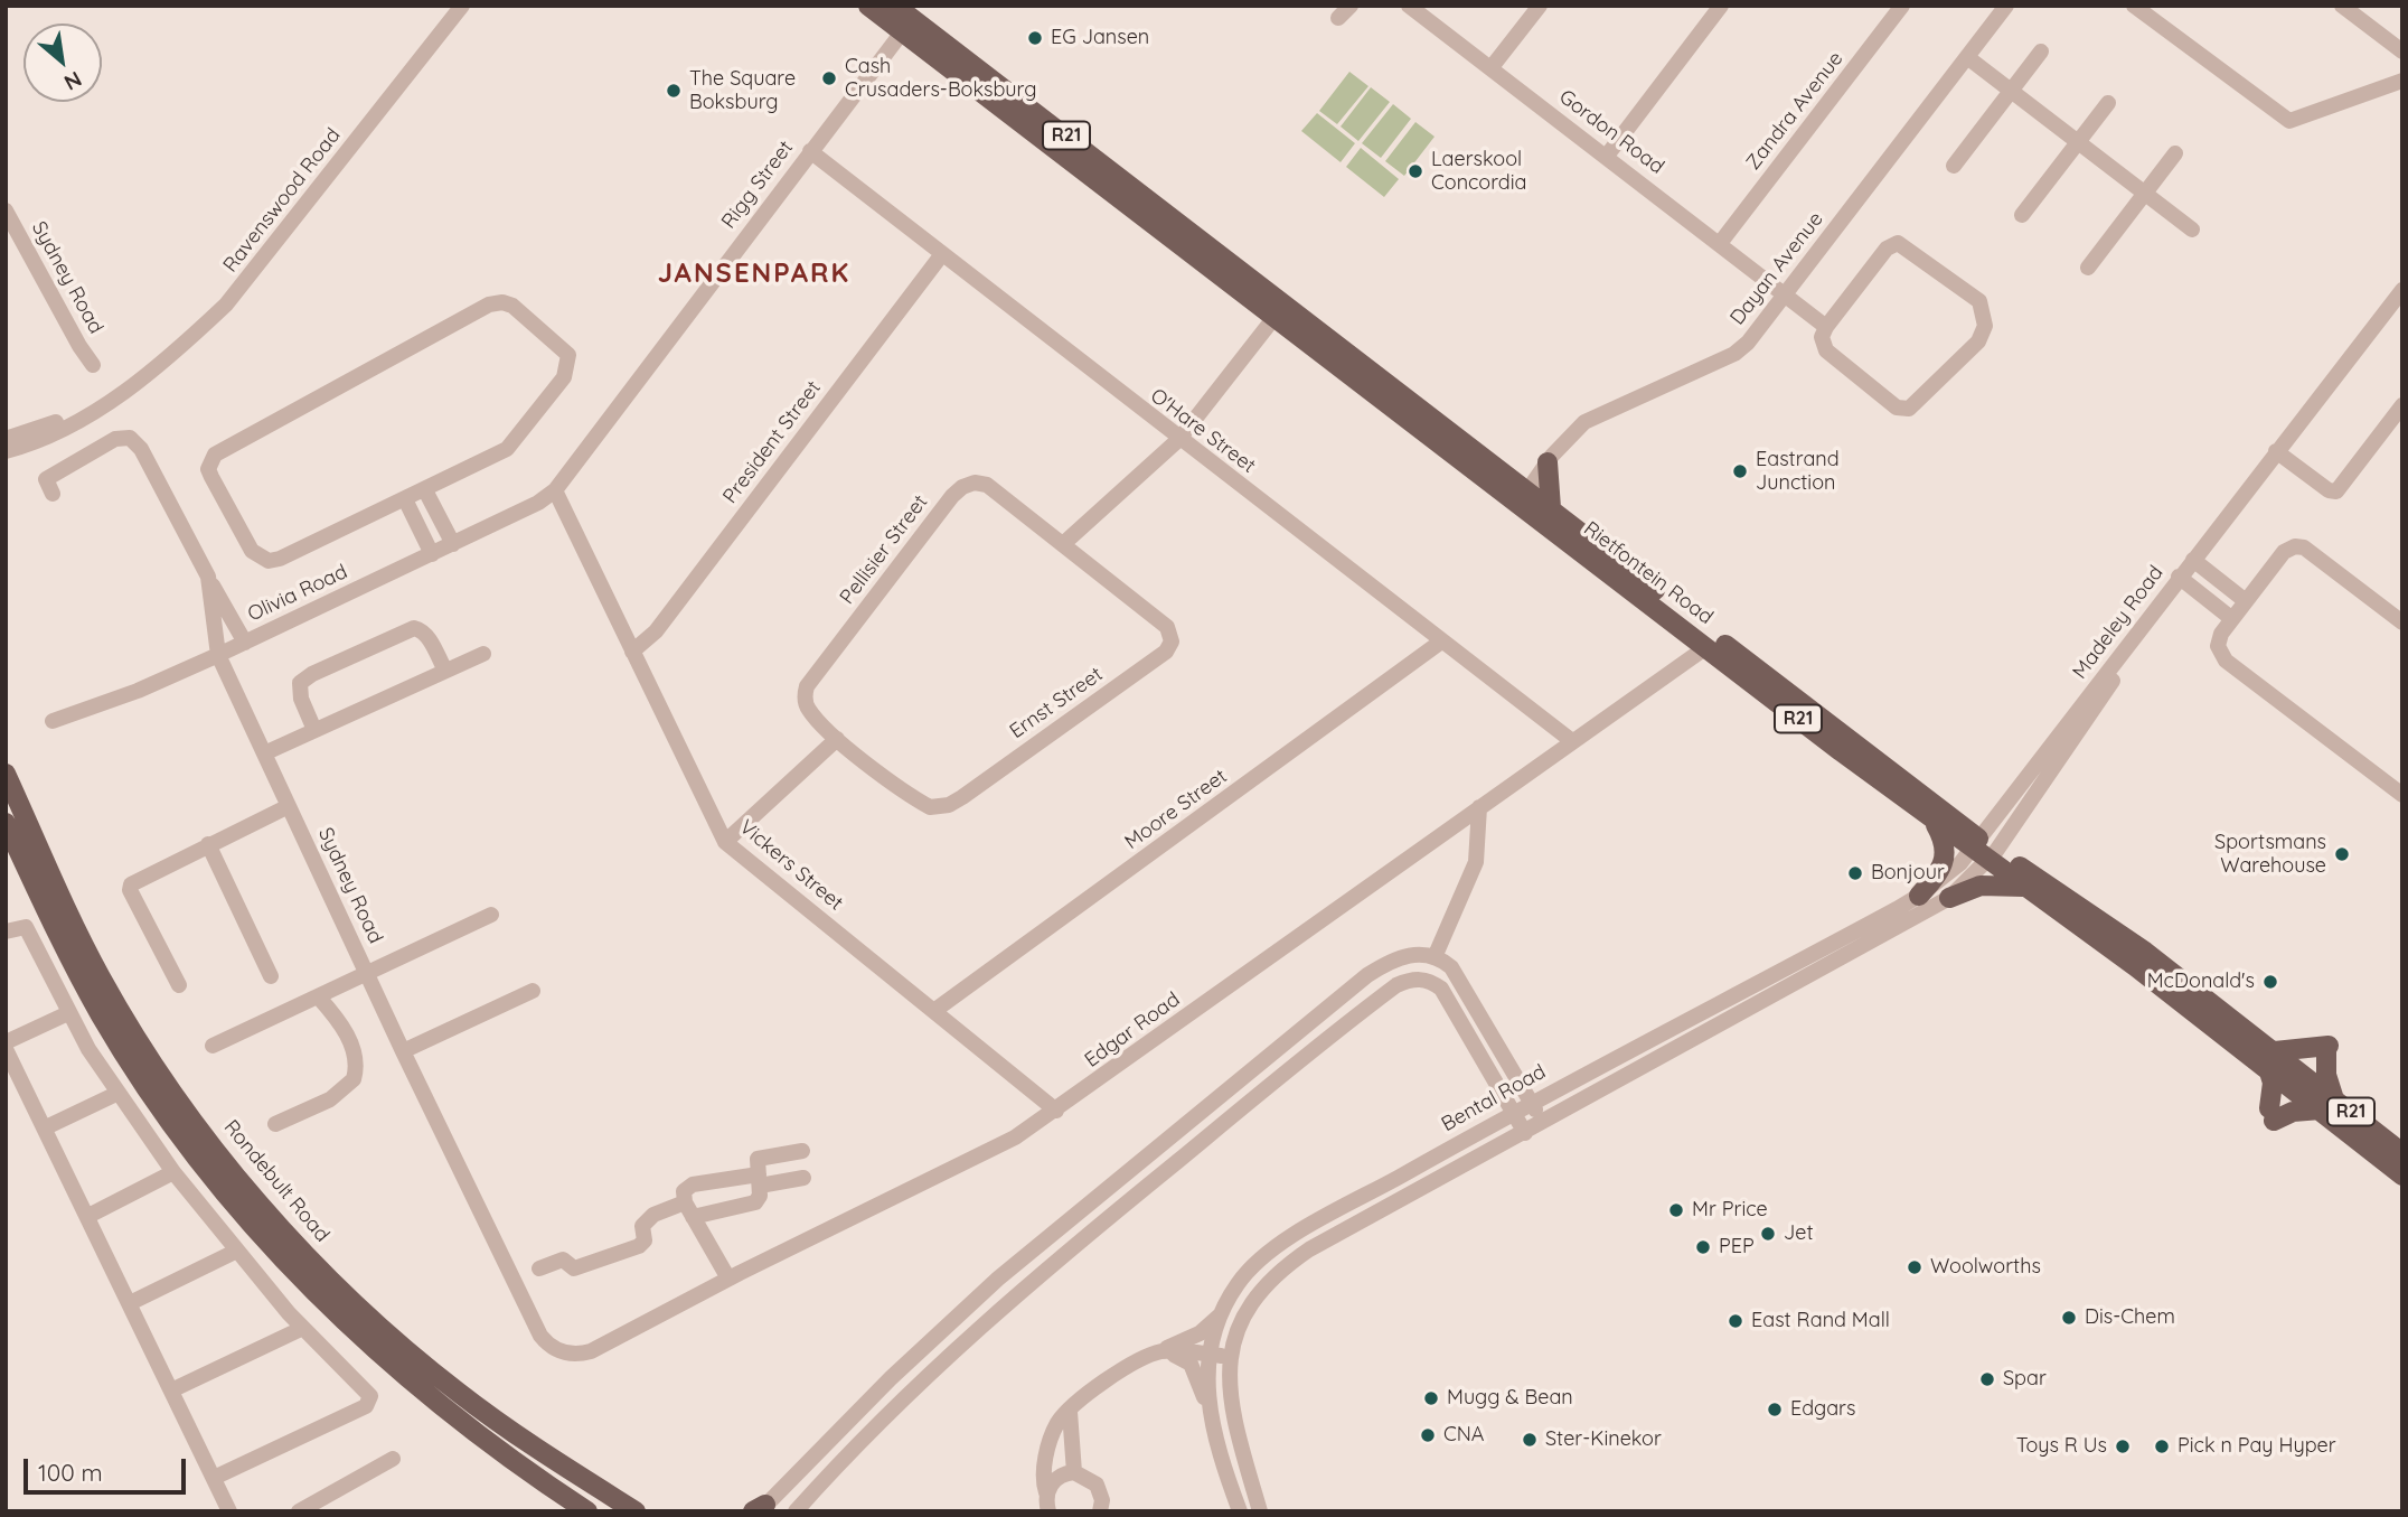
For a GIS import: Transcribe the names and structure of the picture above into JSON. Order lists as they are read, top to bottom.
{
  "streets": {
    "main road": ["R21", "Rietfontein Road", "Rondebult Road"],
    "street": [
      "Zandra Avenue",
      "Gordon Road",
      "Rigg Street",
      "Ravenswood Road",
      "Dayan Avenue",
      "Sydney Road",
      "O'Hare Street",
      "President Street",
      "Pellisier Street",
      "Olivia Road",
      "Madeley Road",
      "Ernst Street",
      "Moore Street",
      "Vickers Street",
      "Edgar Road",
      "Bental Road"
    ]
  },
  "crossings": [
    ["Zandra Avenue", "Gordon Road"],
    ["Gordon Road", "Dayan Avenue"],
    ["Rigg Street", "O'Hare Street"],
    ["Rigg Street", "Rietfontein Road"],
    ["Rigg Street", "Olivia Road"],
    ["Rigg Street", "Vickers Street"],
    ["Dayan Avenue", "Rietfontein Road"],
    ["Sydney Road", "Olivia Road"],
    ["Sydney Road", "Edgar Road"],
    ["O'Hare Street", "President Street"],
    ["O'Hare Street", "Moore Street"],
    ["O'Hare Street", "Edgar Road"],
    ["President Street", "Vickers Street"],
    ["Pellisier Street", "Ernst Street"],
    ["Rietfontein Road", "Madeley Road"],
    ["Rietfontein Road", "Edgar Road"],
    ["Rietfontein Road", "Bental Road"],
    ["Olivia Road", "Vickers Street"],
    ["Madeley Road", "Bental Road"],
    ["Moore Street", "Vickers Street"],
    ["Vickers Street", "Edgar Road"]
  ],
  "districts": ["JANSENPARK"],
  "places": [
    "EG Jansen",
    "Cash Crusaders-Boksburg",
    "The Square Boksburg",
    "Laerskool Concordia",
    "Eastrand Junction",
    "Sportsmans Warehouse",
    "Bonjour",
    "McDonald's",
    "Mr Price",
    "Jet",
    "PEP",
    "Woolworths",
    "Dis-Chem",
    "East Rand Mall",
    "Spar",
    "Mugg & Bean",
    "Edgars",
    "CNA",
    "Ster-Kinekor",
    "Toys R Us",
    "Pick n Pay Hyper"
  ],
  "scale_bar": "100 m",
  "north": "bottom right"
}
